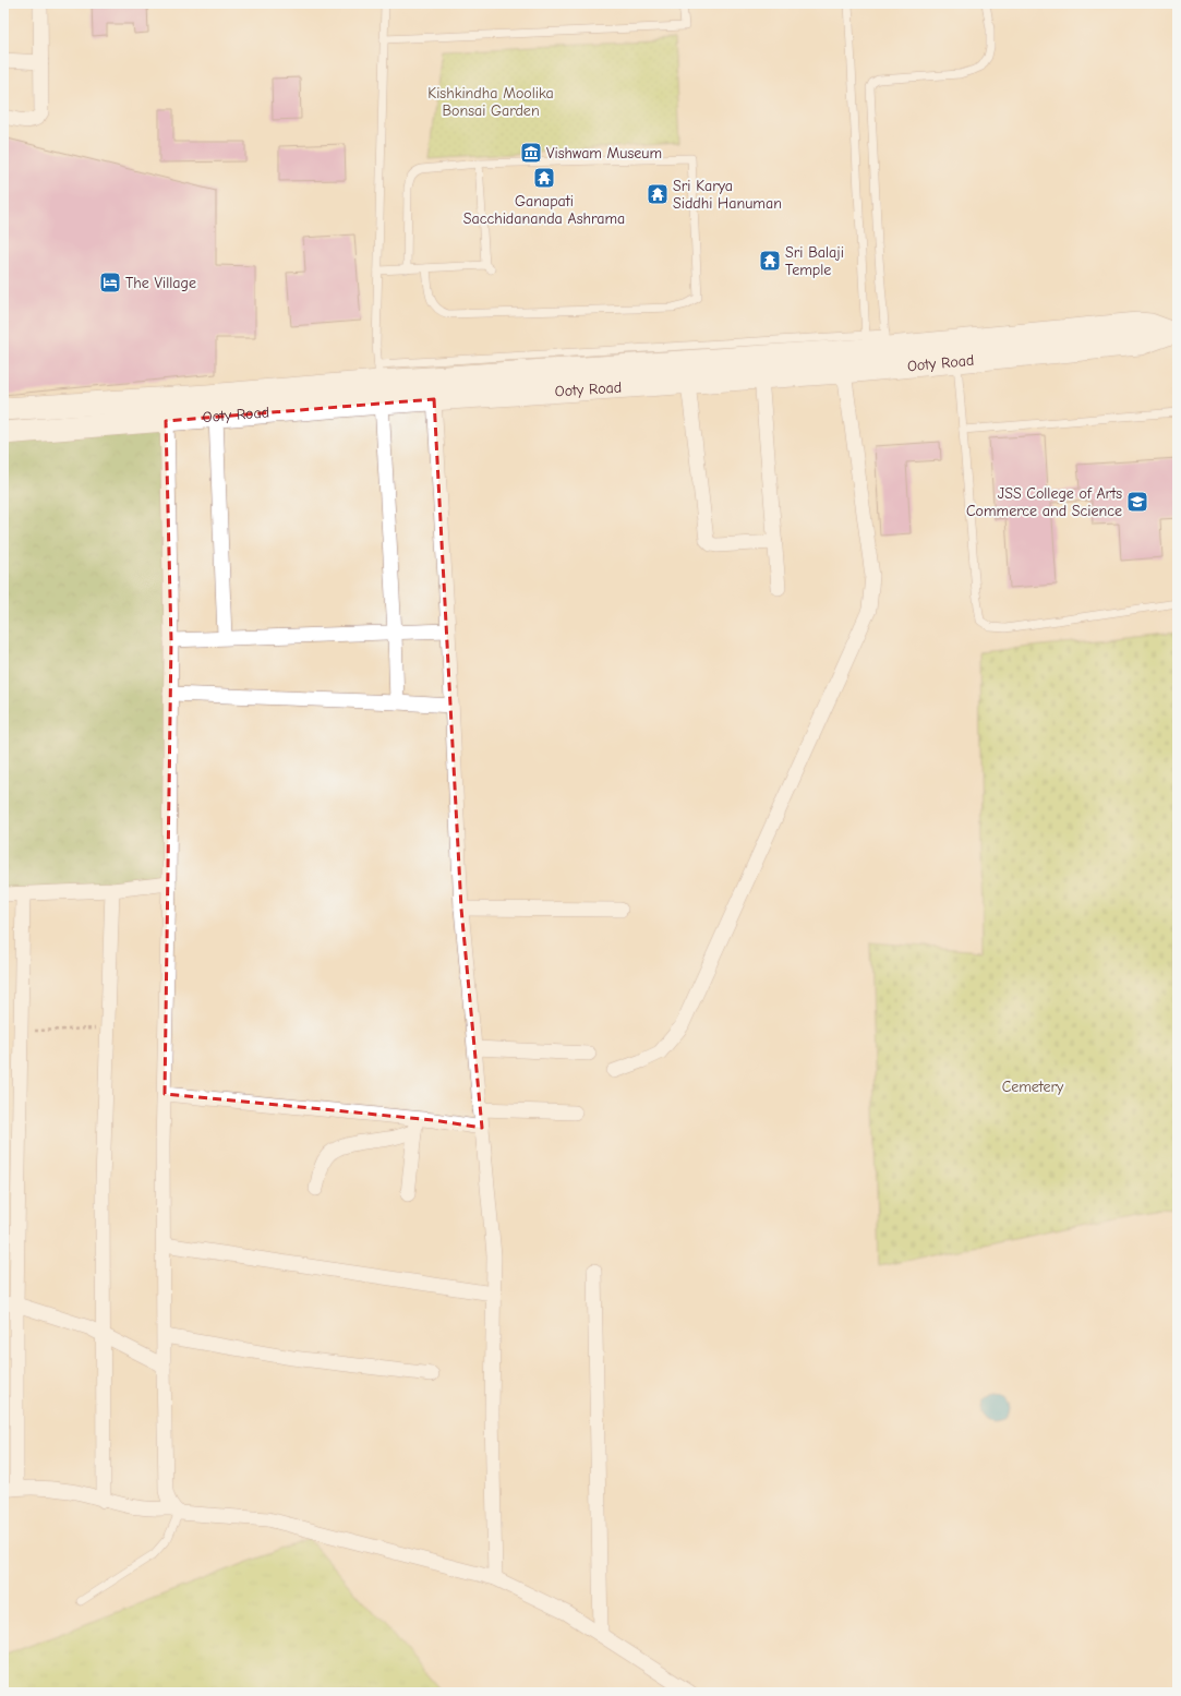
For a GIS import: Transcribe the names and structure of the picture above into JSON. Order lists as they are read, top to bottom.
{
  "streets": {
    "main road": ["Ooty Road"]
  },
  "parks": ["Kishkindha Moolika Bonsai Garden", "Cemetery"],
  "places": {
    "museum": ["Vishwam Museum"],
    "temple": ["Ganapati Sacchidananda Ashrama", "Sri Karya Siddhi Hanuman", "Sri Balaji Temple"],
    "hotel": ["The Village"],
    "school or university": ["JSS College of Arts Commerce and Science"]
  }
}
